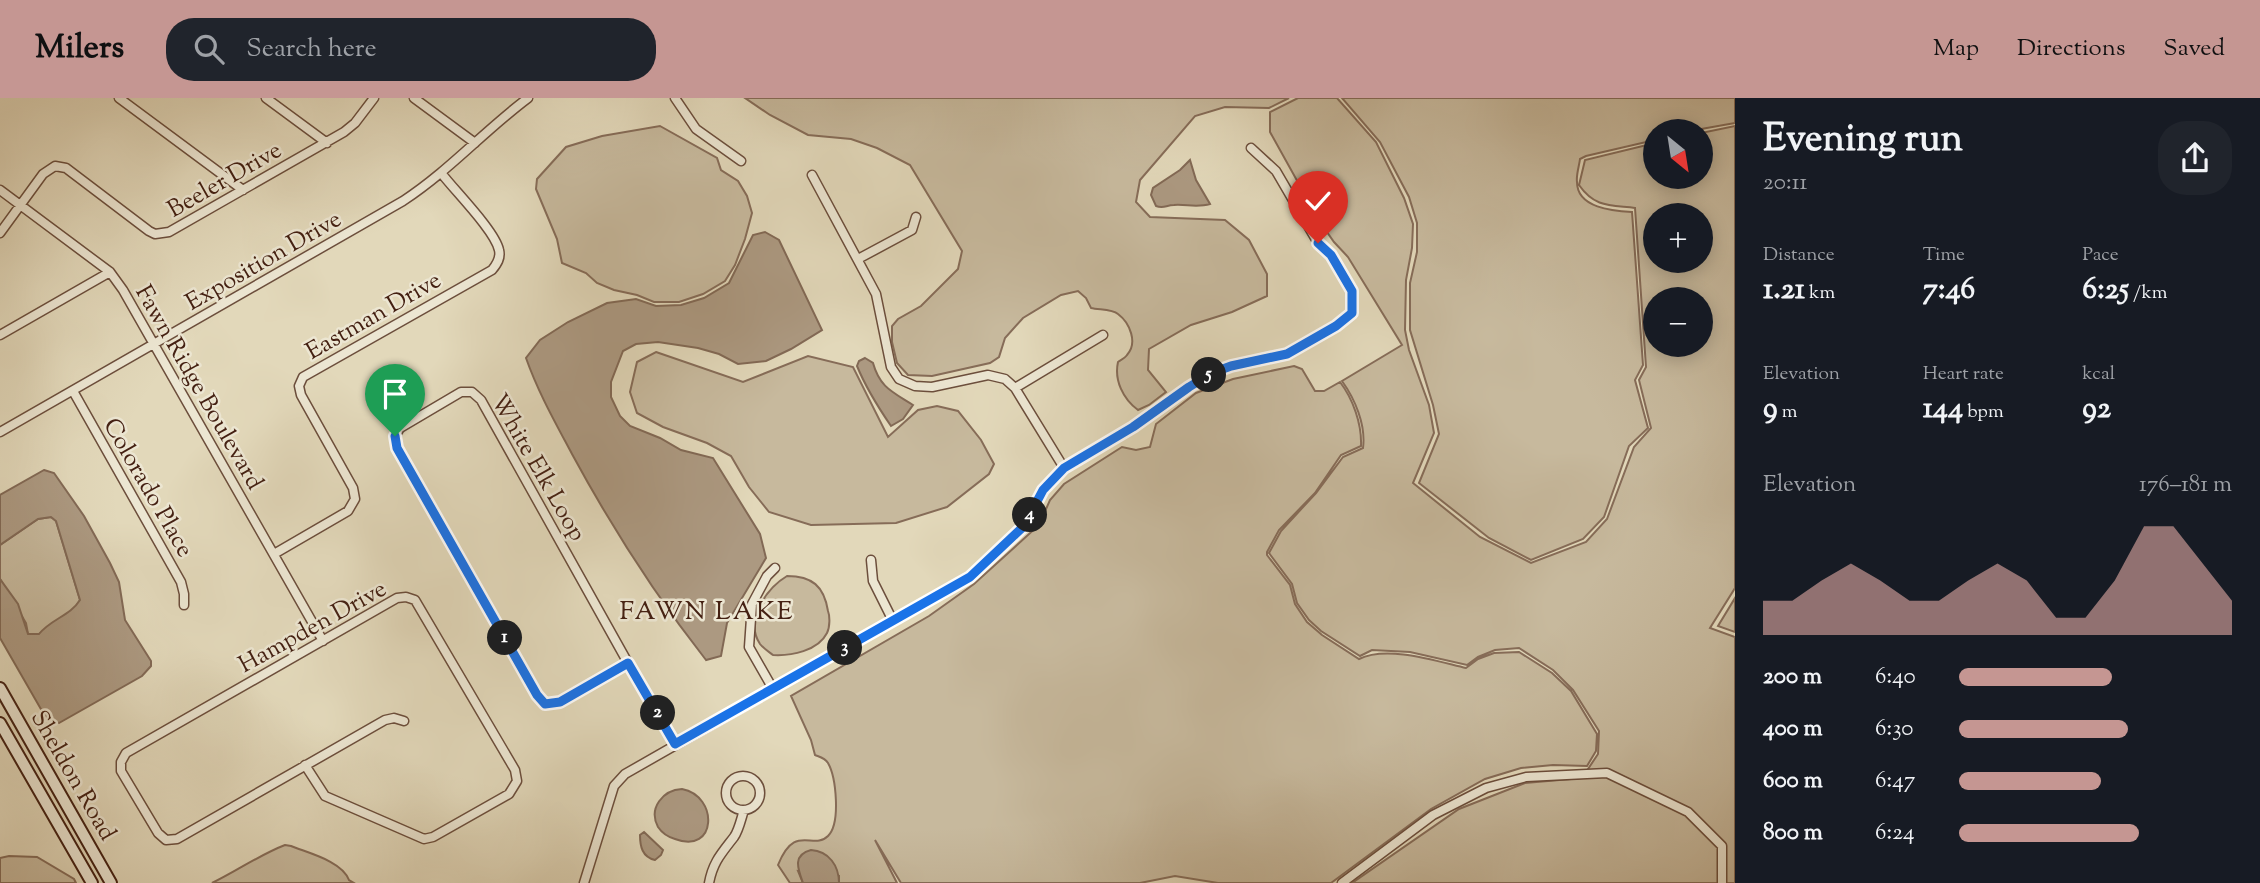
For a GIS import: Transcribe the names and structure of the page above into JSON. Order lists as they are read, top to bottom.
{
  "streets": {
    "main road": ["Sheldon Road"],
    "street": [
      "Beeler Drive",
      "Exposition Drive",
      "Eastman Drive",
      "Fawn Ridge Boulevard",
      "White Elk Loop",
      "Colorado Place",
      "Hampden Drive"
    ]
  },
  "crossings": [
    ["Beeler Drive", "Fawn Ridge Boulevard"],
    ["Exposition Drive", "Eastman Drive"],
    ["Exposition Drive", "Fawn Ridge Boulevard"],
    ["Exposition Drive", "Colorado Place"],
    ["Eastman Drive", "Fawn Ridge Boulevard"],
    ["Fawn Ridge Boulevard", "Hampden Drive"]
  ],
  "districts": ["FAWN LAKE"],
  "north": "bottom right",
  "page": {
    "header": "Milers",
    "search": "Search here",
    "nav": ["Map", "Directions", "Saved"],
    "heading": ["Evening run", "20:11"],
    "map_buttons": ["+", "−"],
    "stats": [
      ["Distance", "1.21 km"],
      ["Time", "7:46"],
      ["Pace", "6:25 /km"],
      ["Elevation", "9 m"],
      ["Heart rate", "144 bpm"],
      ["kcal", "92"]
    ],
    "pins": [
      "5",
      "4",
      "1",
      "3",
      "2"
    ],
    "chart": ["Elevation", "176–181 m"],
    "list": [
      {
        "name": "200 m",
        "note": "6:40"
      },
      {
        "name": "400 m",
        "note": "6:30"
      },
      {
        "name": "600 m",
        "note": "6:47"
      },
      {
        "name": "800 m",
        "note": "6:24"
      }
    ]
  }
}
